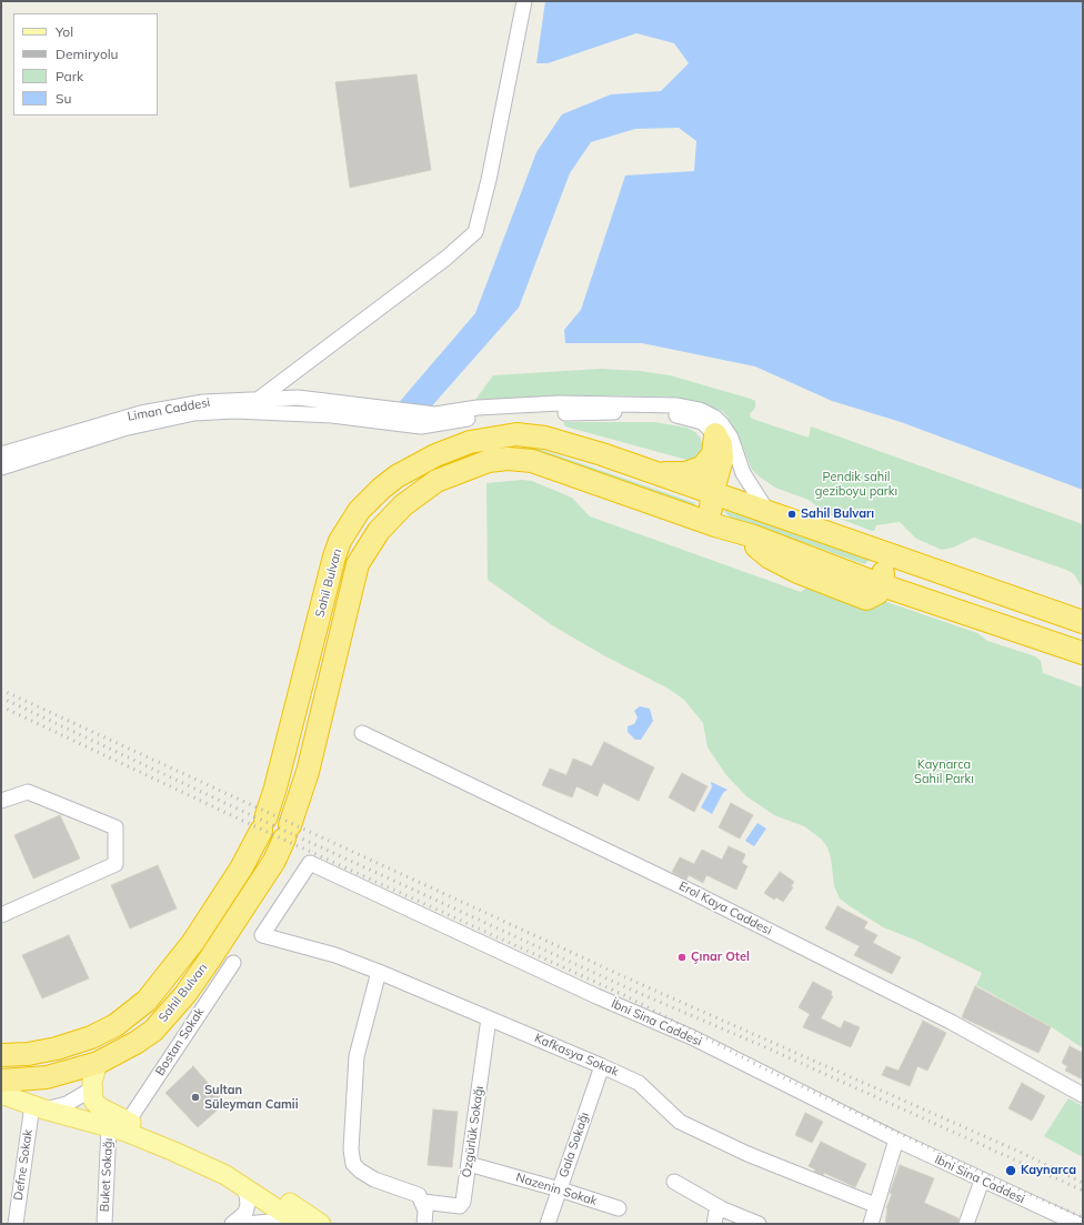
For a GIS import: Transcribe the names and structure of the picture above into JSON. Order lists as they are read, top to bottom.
{
  "streets": {
    "highway": ["Sahil Bulvarı"],
    "street": [
      "Liman Caddesi",
      "Erol Kaya Caddesi",
      "İbni Sina Caddesi",
      "Bostan Sokak",
      "Kafkasya Sokak",
      "Özgürlük Sokağı",
      "Gala Sokağı",
      "Defne Sokak",
      "Buket Sokağı",
      "Nazenin Sokak"
    ]
  },
  "crossings": [
    ["İbni Sina Caddesi", "Kafkasya Sokak"],
    ["Kafkasya Sokak", "Özgürlük Sokağı"],
    ["Kafkasya Sokak", "Gala Sokağı"],
    ["Özgürlük Sokağı", "Nazenin Sokak"],
    ["Gala Sokağı", "Nazenin Sokak"]
  ],
  "parks": ["Pendik sahil geziboyu parkı", "Kaynarca Sahil Parkı"],
  "places": [
    "Sahil Bulvarı",
    "Çınar Otel",
    "Sultan Süleyman Camii",
    "Kaynarca"
  ],
  "legend": [
    "Yol",
    "Demiryolu",
    "Park",
    "Su"
  ]
}
